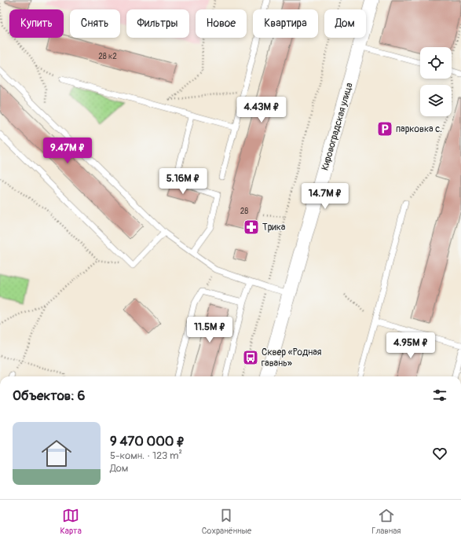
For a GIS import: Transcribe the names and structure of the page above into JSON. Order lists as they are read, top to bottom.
{
  "streets": {
    "street": ["Кировоградская улица"]
  },
  "places": {
    "parking": ["парковка с."],
    "pharmacy": ["Трика"],
    "bus stop": ["Сквер «Родная гавань»"]
  },
  "house_numbers": ["28 к2", "28"],
  "page": {
    "chip": [
      "Купить",
      "Снять",
      "Фильтры",
      "Новое",
      "Квартира",
      "Дом"
    ],
    "price": [
      "4.43M ₽",
      "9.47M ₽",
      "5.16M ₽",
      "14.7M ₽",
      "11.5M ₽",
      "4.95M ₽"
    ],
    "heading": "Объектов: 6",
    "list": [
      {
        "name": "9 470 000 ₽",
        "note": "5-комн. · 123 m² · Дом"
      }
    ],
    "tabs": ["Карта", "Сохранённые", "Главная"]
  }
}
